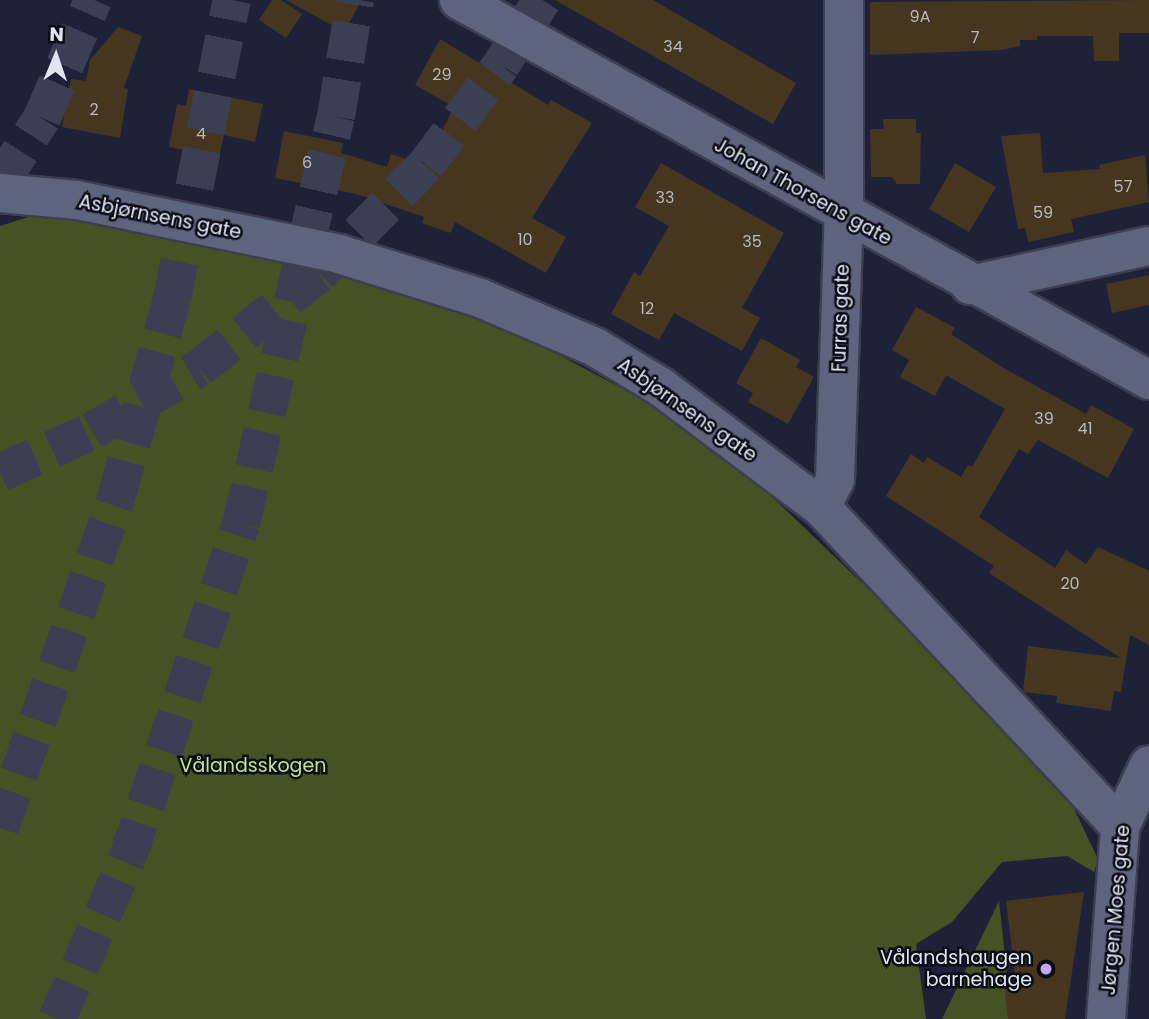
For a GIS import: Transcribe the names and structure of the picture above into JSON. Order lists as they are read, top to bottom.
{
  "streets": {
    "street": [
      "Johan Thorsens gate",
      "Asbjørnsens gate",
      "Furras gate",
      "Jørgen Moes gate"
    ]
  },
  "crossings": [
    ["Johan Thorsens gate", "Furras gate"],
    ["Asbjørnsens gate", "Furras gate"],
    ["Asbjørnsens gate", "Jørgen Moes gate"]
  ],
  "parks": ["Vålandsskogen"],
  "places": ["Vålandshaugen barnehage"],
  "house_numbers": [
    "9A",
    "7",
    "34",
    "29",
    "2",
    "4",
    "6",
    "57",
    "33",
    "59",
    "10",
    "35",
    "12",
    "39",
    "41",
    "20"
  ],
  "north": "top"
}
